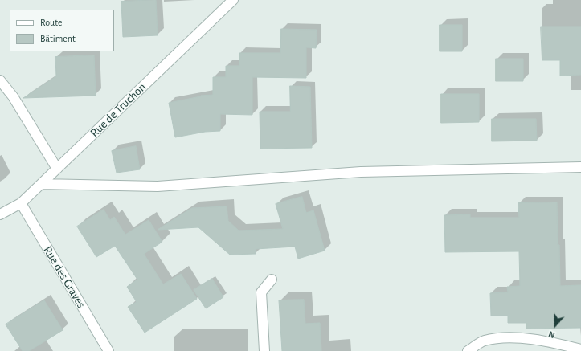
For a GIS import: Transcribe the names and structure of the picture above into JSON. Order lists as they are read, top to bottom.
{
  "streets": {
    "street": ["Rue de Truchon", "Rue des Graves"]
  },
  "crossings": [
    ["Rue de Truchon", "Rue des Graves"]
  ],
  "legend": ["Route", "Bâtiment"],
  "north": "bottom"
}
